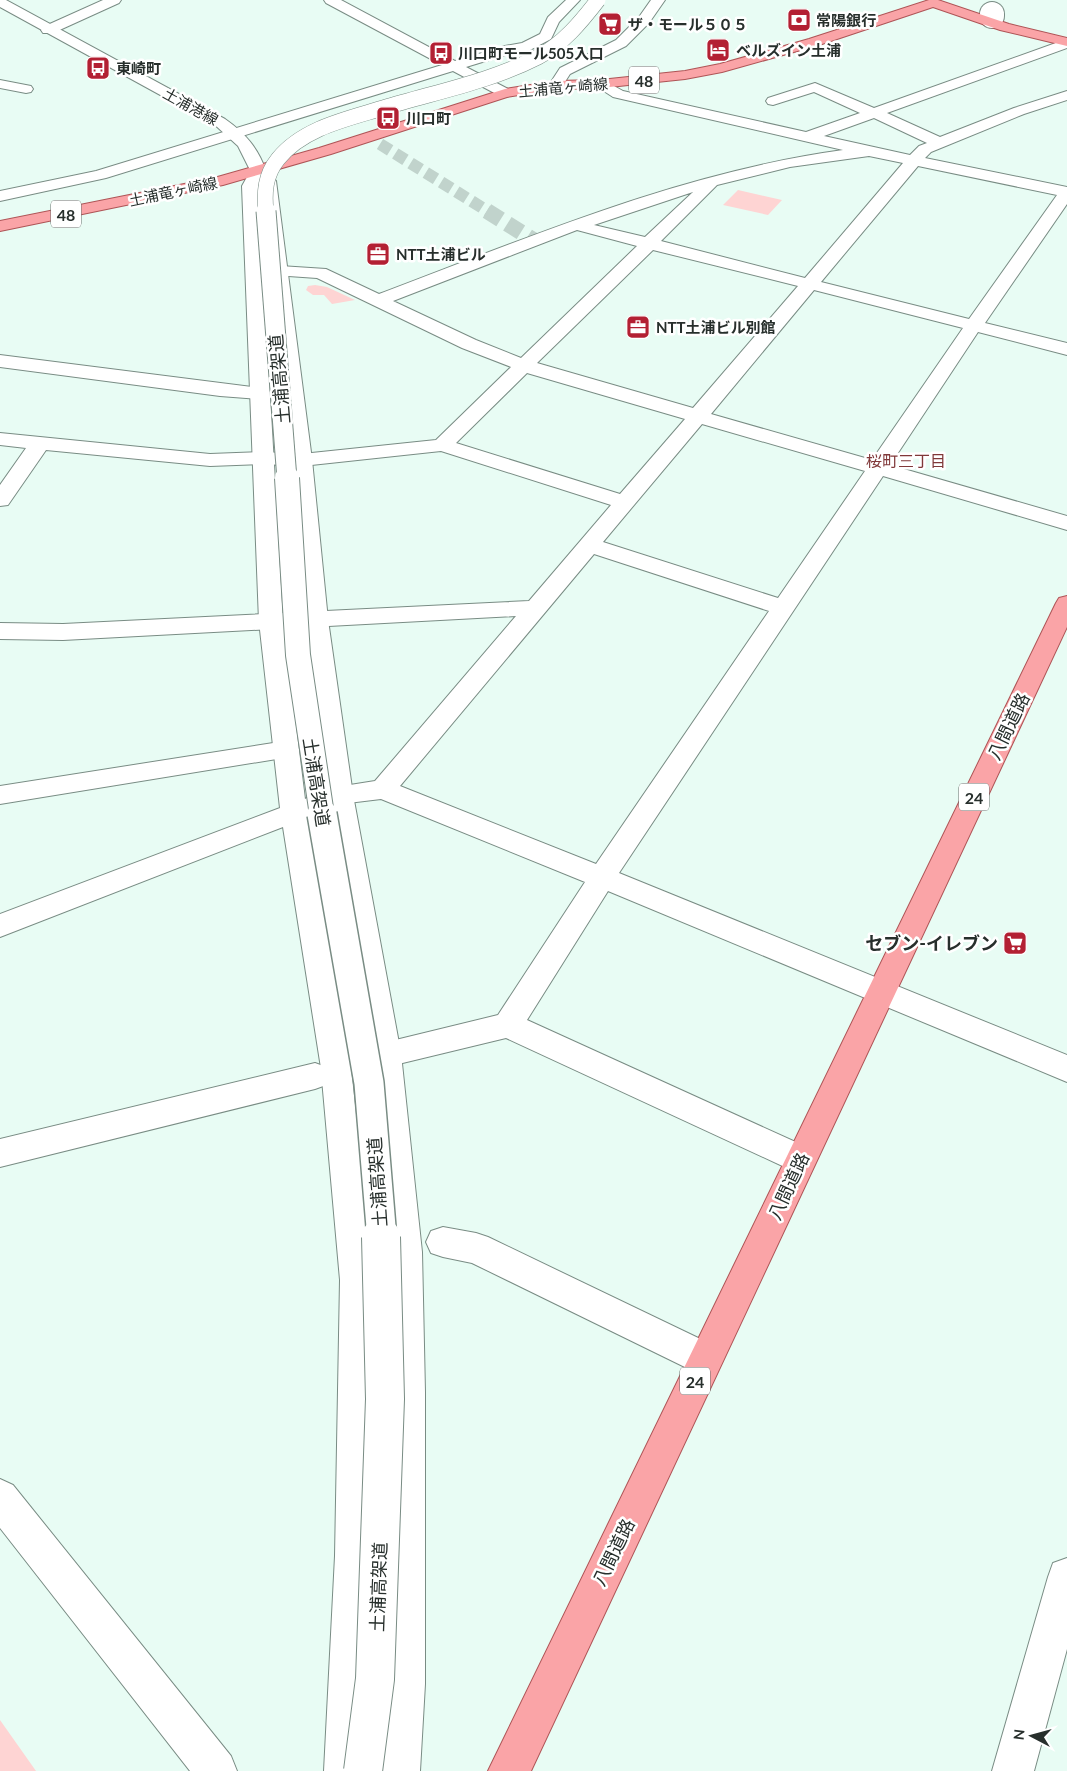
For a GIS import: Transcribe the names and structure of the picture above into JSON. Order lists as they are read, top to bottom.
{
  "streets": {
    "main road": [
      "48",
      "土浦竜ヶ崎線",
      "八間道路",
      "24"
    ],
    "street": ["土浦港線", "土浦高架道"]
  },
  "crossings": [
    ["土浦竜ヶ崎線", "土浦港線"]
  ],
  "districts": ["桜町三丁目"],
  "places": {
    "bank": ["常陽銀行"],
    "supermarket": ["ザ・モール５０５", "セブン-イレブン"],
    "hotel": ["ベルズイン土浦"],
    "bus stop": ["川口町モール505入口", "東崎町", "川口町"],
    "office": ["NTT土浦ビル", "NTT土浦ビル別館"]
  },
  "north": "left"
}
